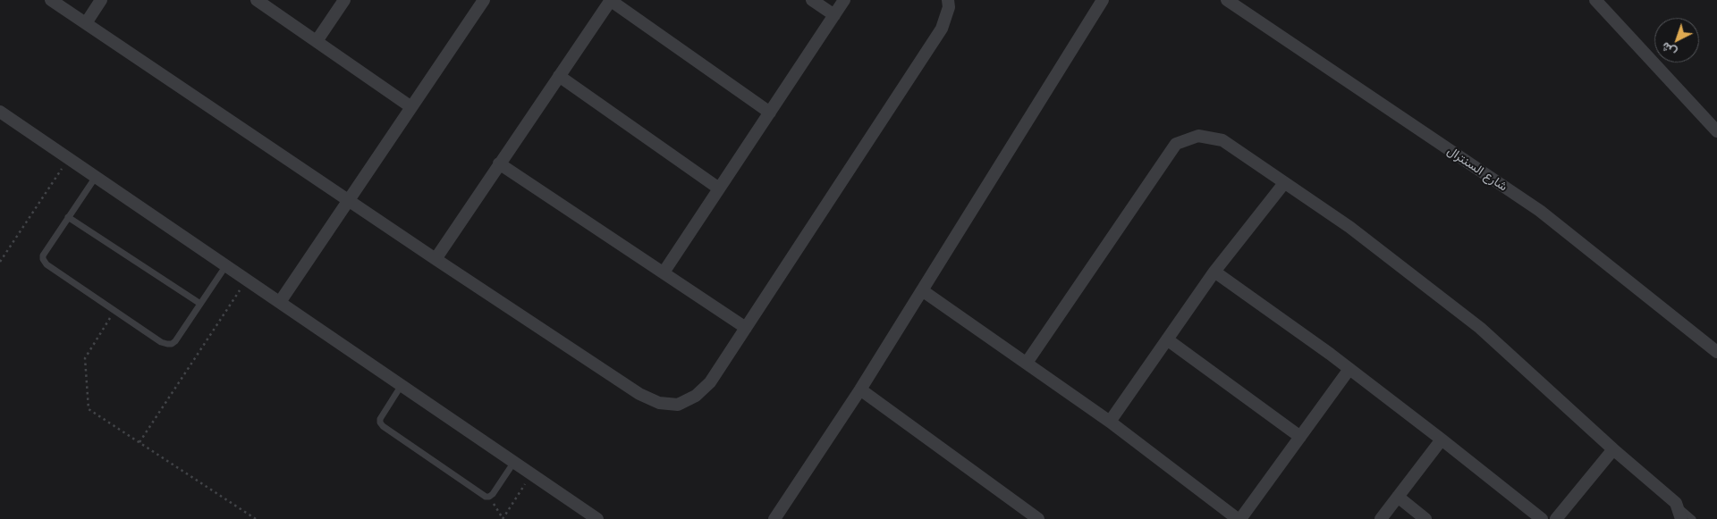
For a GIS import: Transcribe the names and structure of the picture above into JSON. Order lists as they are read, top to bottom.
{
  "streets": {
    "street": ["شارع السنترال"]
  },
  "north": "bottom left"
}
